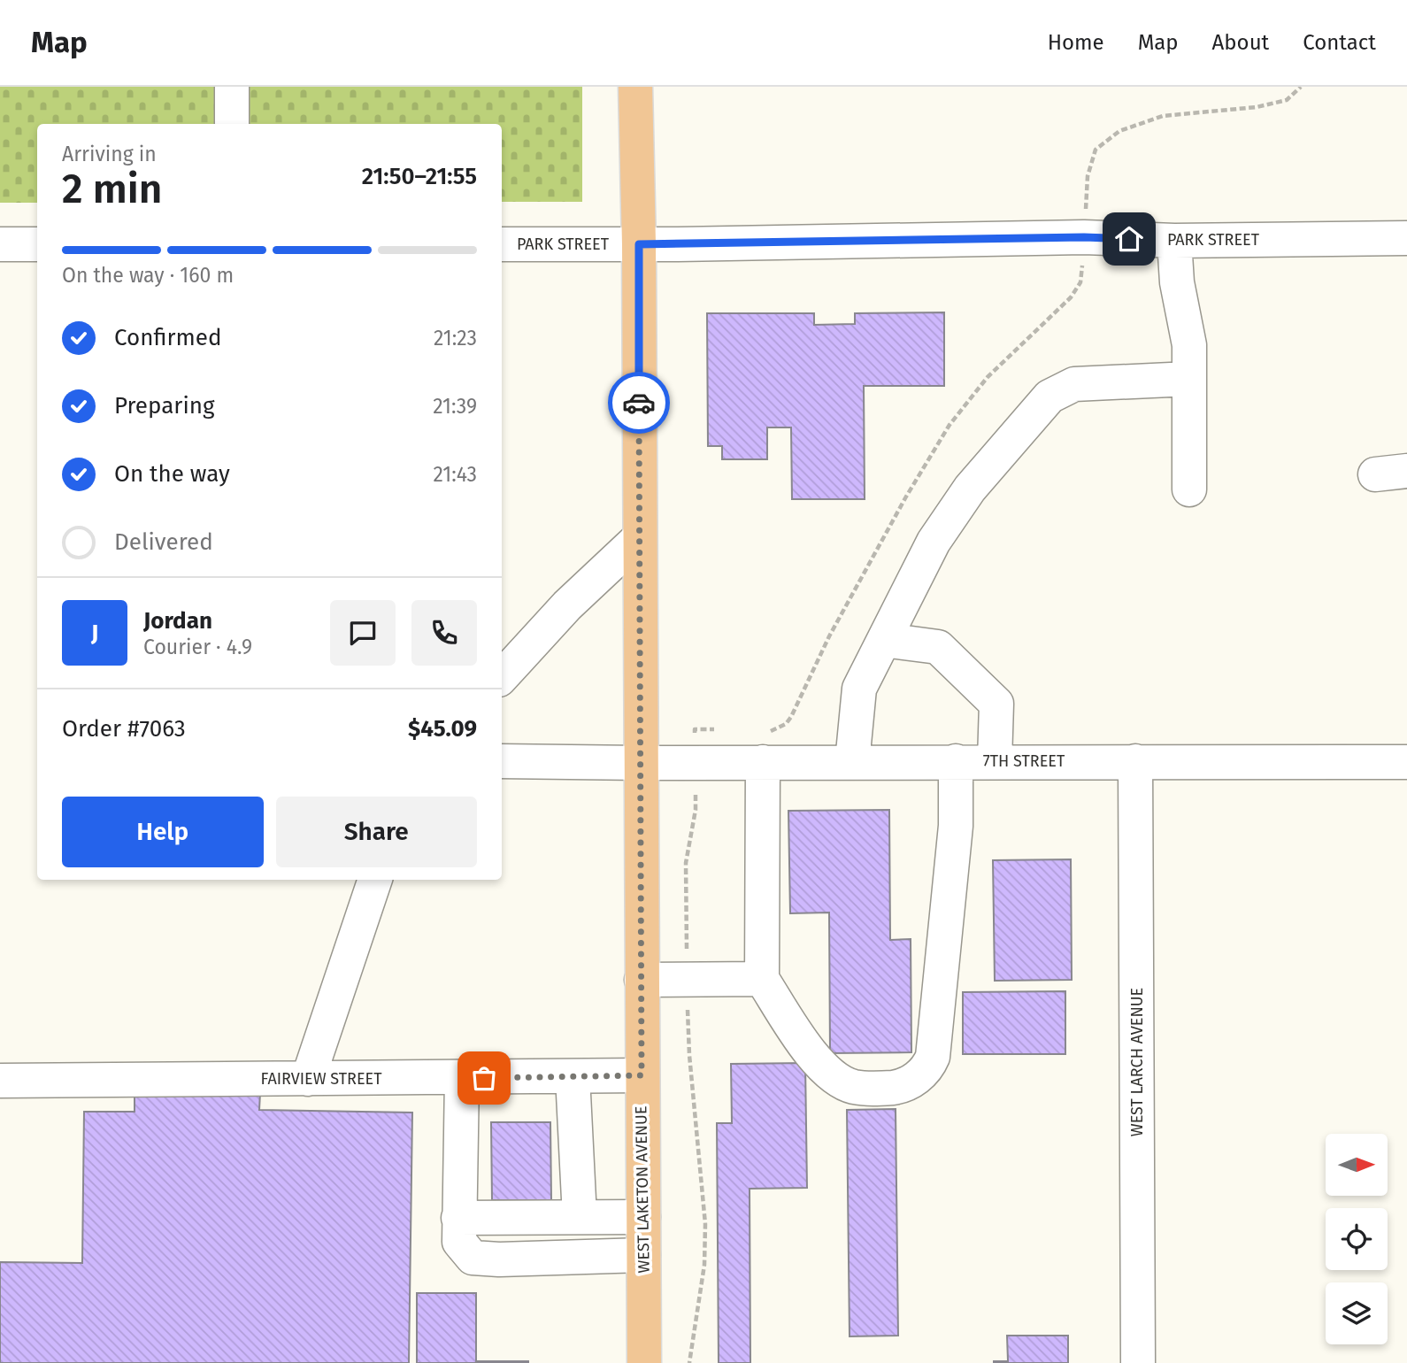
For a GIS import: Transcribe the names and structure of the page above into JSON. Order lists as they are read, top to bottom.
{
  "streets": {
    "main road": ["WEST LAKETON AVENUE"],
    "street": [
      "PARK STREET",
      "7TH STREET",
      "WEST LARCH AVENUE",
      "FAIRVIEW STREET"
    ]
  },
  "crossings": [
    ["PARK STREET", "WEST LAKETON AVENUE"],
    ["7TH STREET", "WEST LARCH AVENUE"],
    ["7TH STREET", "WEST LAKETON AVENUE"],
    ["FAIRVIEW STREET", "WEST LAKETON AVENUE"]
  ],
  "north": "right",
  "page": {
    "header": "Map",
    "nav": [
      "Home",
      "Map",
      "About",
      "Contact"
    ],
    "heading": ["2 min", "Arriving in", "21:50–21:55"],
    "panel": [
      "Jordan",
      "Courier · 4.9",
      "Order #7063",
      "$45.09"
    ],
    "bar": "On the way · 160 m",
    "list": [
      ["Confirmed", "21:23"],
      ["Preparing", "21:39"],
      ["On the way", "21:43"],
      "Delivered"
    ],
    "round": "J",
    "buttons": ["Help", "Share"]
  }
}
